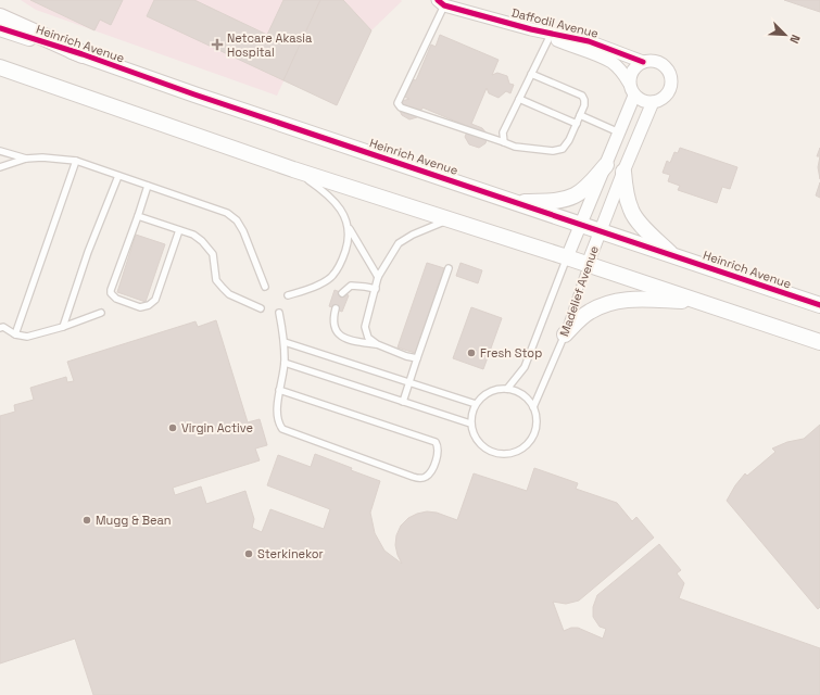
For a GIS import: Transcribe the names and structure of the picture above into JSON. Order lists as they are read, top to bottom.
{
  "streets": {
    "street": ["Daffodil Avenue", "Heinrich Avenue", "Madelief Avenue"]
  },
  "crossings": [
    ["Daffodil Avenue", "Madelief Avenue"],
    ["Heinrich Avenue", "Madelief Avenue"]
  ],
  "places": {
    "health": ["Netcare Akasia Hospital"],
    "other": [
      "Fresh Stop",
      "Virgin Active",
      "Mugg & Bean",
      "Sterkinekor"
    ]
  },
  "north": "bottom right"
}
